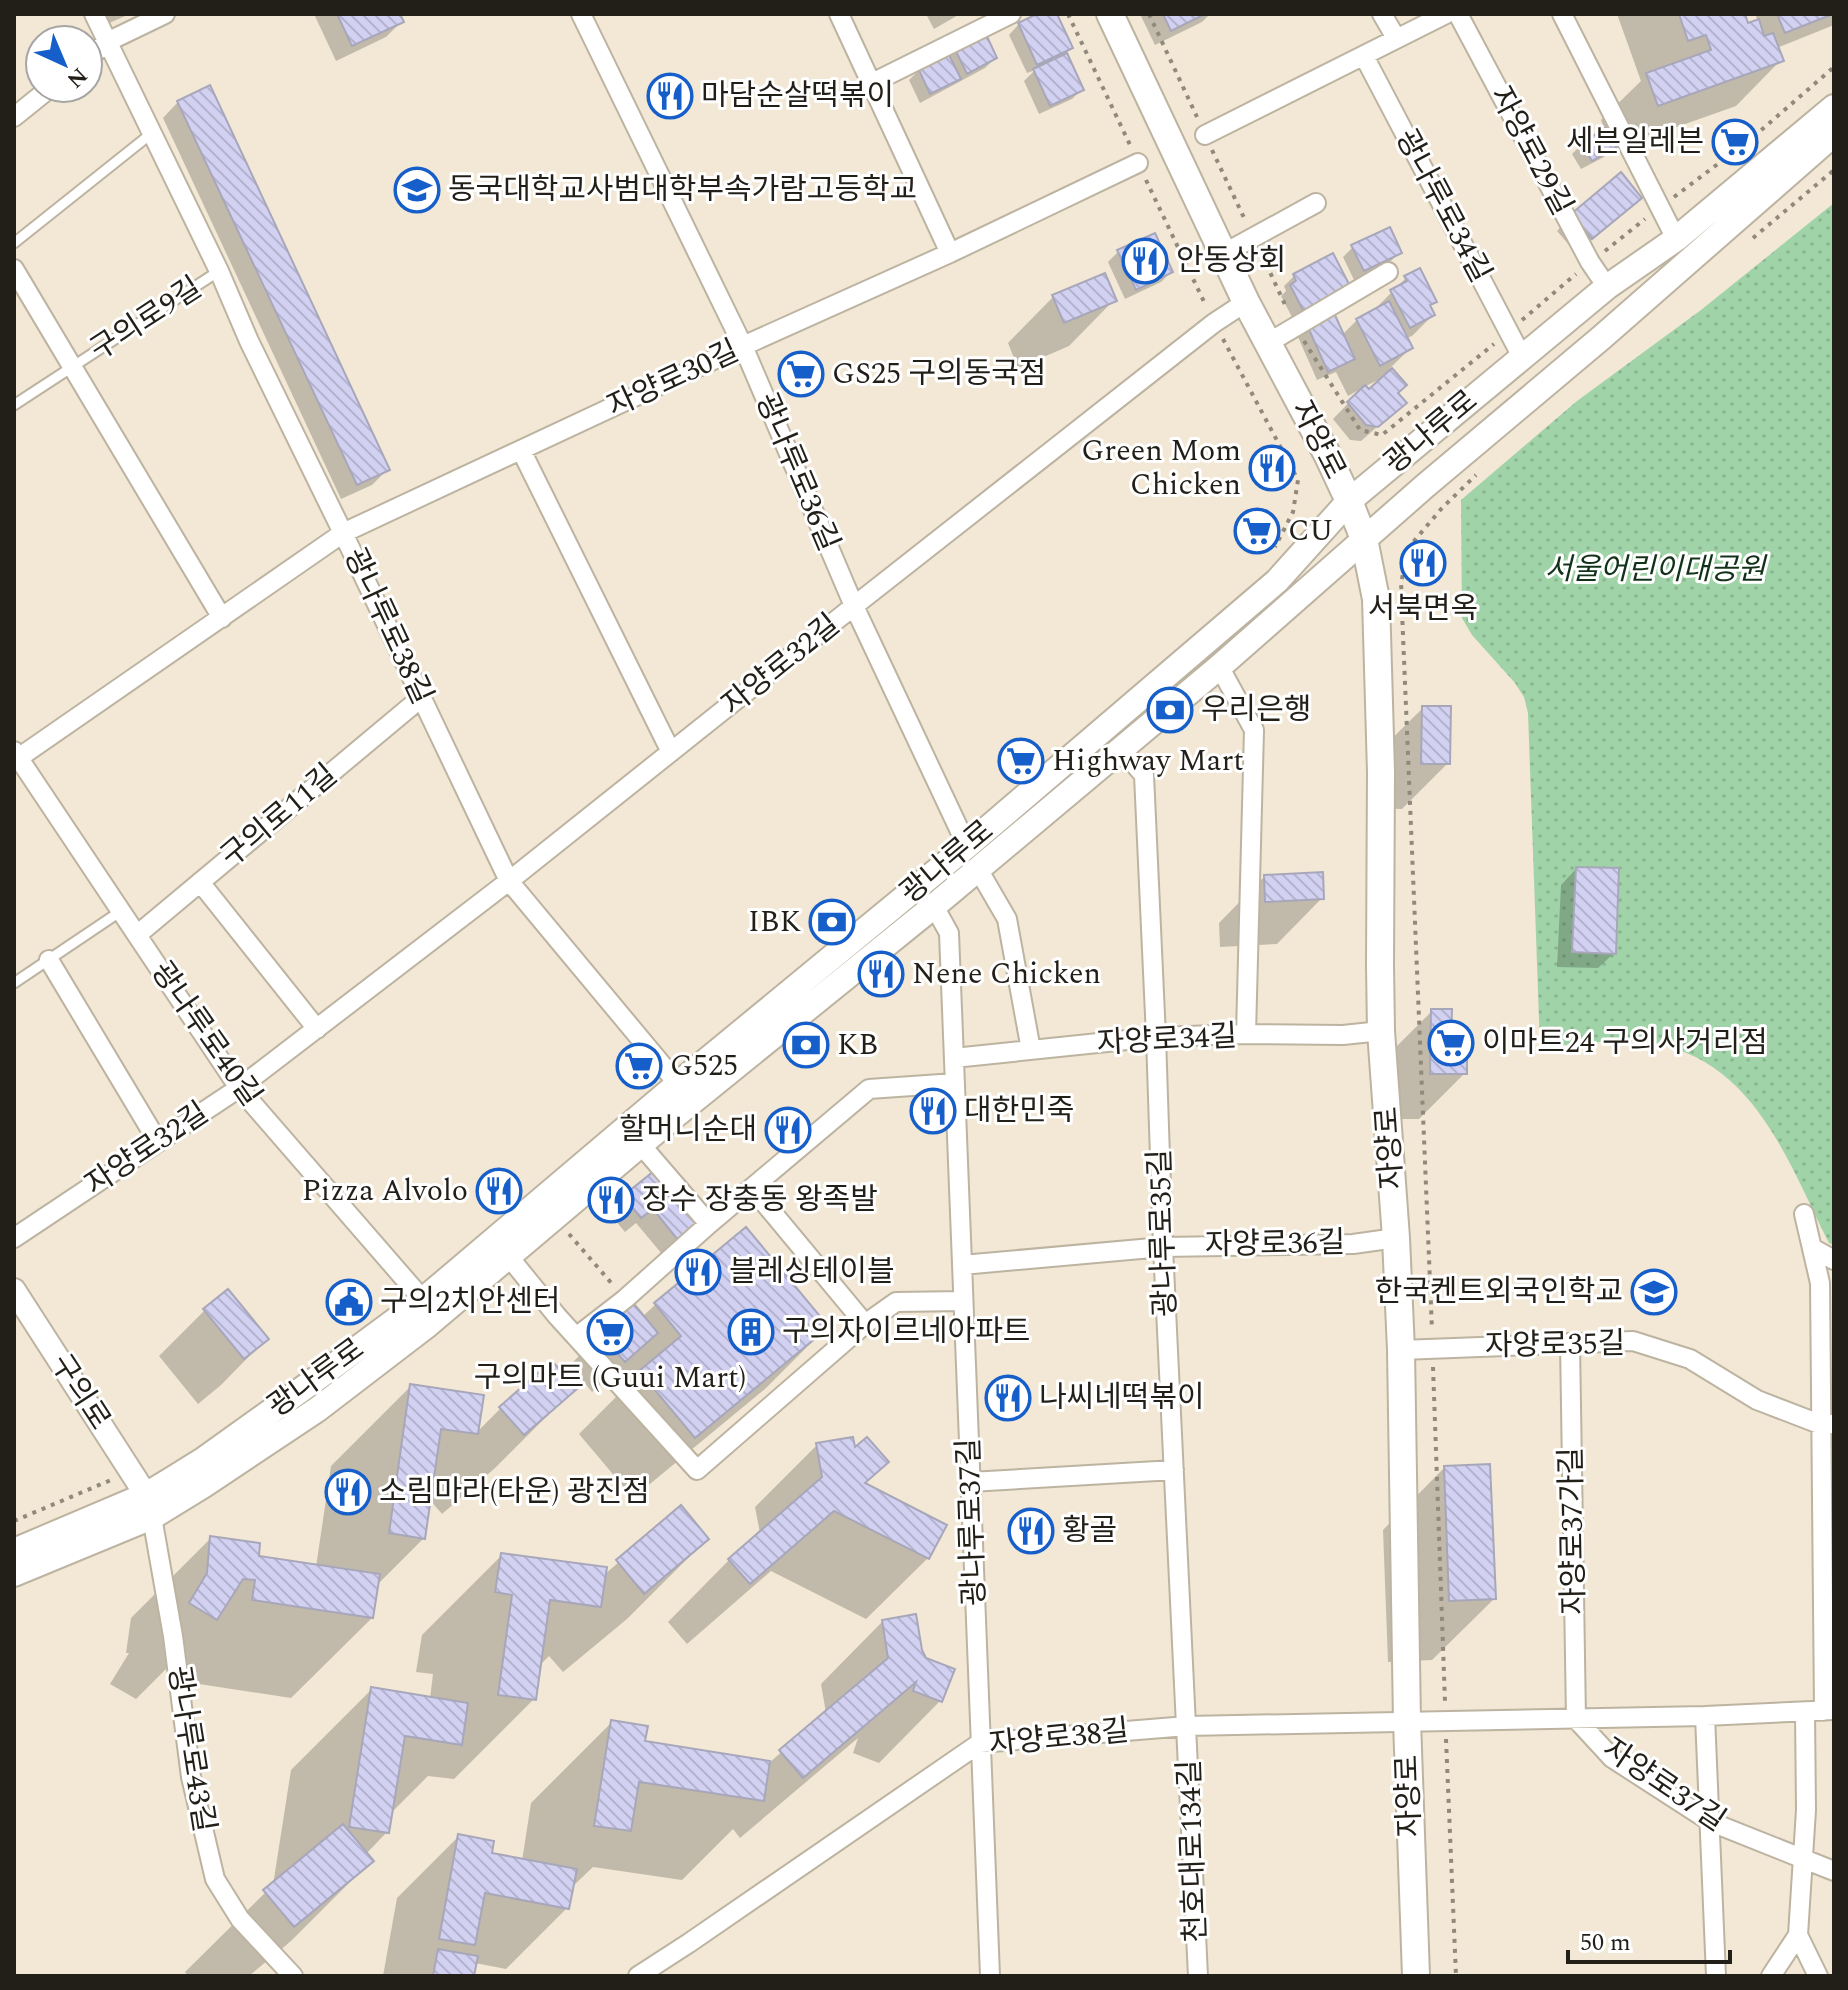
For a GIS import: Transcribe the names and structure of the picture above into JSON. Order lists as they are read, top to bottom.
{
  "streets": {
    "main road": ["광나루로", "자양로"],
    "street": [
      "자양로29길",
      "광나루로34길",
      "구의로9길",
      "자양로30길",
      "광나루로36길",
      "광나루로38길",
      "자양로32길",
      "구의로11길",
      "광나루로40길",
      "자양로34길",
      "광나루로35길",
      "자양로36길",
      "자양로35길",
      "구의로",
      "광나루로37길",
      "자양로37가길",
      "자양로38길",
      "광나루로43길",
      "자양로37길",
      "천호대로134길"
    ]
  },
  "crossings": [
    ["자양로29길", "광나루로"],
    ["광나루로34길", "광나루로"],
    ["구의로9길", "광나루로38길"],
    ["자양로30길", "광나루로36길"],
    ["자양로30길", "광나루로38길"],
    ["자양로30길", "광나루로40길"],
    ["광나루로", "자양로"],
    ["광나루로", "광나루로36길"],
    ["광나루로", "광나루로38길"],
    ["광나루로", "광나루로40길"],
    ["광나루로", "자양로34길"],
    ["광나루로", "광나루로35길"],
    ["광나루로", "구의로"],
    ["광나루로", "광나루로37길"],
    ["광나루로", "광나루로43길"],
    ["자양로", "자양로32길"],
    ["자양로", "자양로34길"],
    ["자양로", "자양로36길"],
    ["자양로", "자양로35길"],
    ["자양로", "자양로38길"],
    ["자양로", "자양로37길"],
    ["광나루로36길", "자양로32길"],
    ["광나루로38길", "자양로32길"],
    ["광나루로38길", "구의로11길"],
    ["자양로32길", "광나루로40길"],
    ["구의로11길", "광나루로40길"],
    ["자양로34길", "광나루로35길"],
    ["자양로34길", "광나루로37길"],
    ["광나루로35길", "자양로36길"],
    ["광나루로35길", "자양로38길"],
    ["광나루로35길", "천호대로134길"],
    ["자양로36길", "광나루로37길"],
    ["자양로35길", "자양로37가길"],
    ["구의로", "광나루로43길"],
    ["광나루로37길", "자양로38길"],
    ["자양로37가길", "자양로37길"],
    ["자양로38길", "자양로37길"],
    ["자양로38길", "천호대로134길"]
  ],
  "parks": ["서울어린이대공원"],
  "places": {
    "restaurant": [
      "마담순살떡볶이",
      "안동상회",
      "Green Mom Chicken",
      "서북면옥",
      "Nene Chicken",
      "대한민죽",
      "할머니순대",
      "Pizza Alvolo",
      "장수 장충동 왕족발",
      "블레싱테이블",
      "나씨네떡볶이",
      "소림마라(타운) 광진점",
      "황골"
    ],
    "supermarket": [
      "세븐일레븐",
      "GS25 구의동국점",
      "CU",
      "Highway Mart",
      "이마트24 구의사거리점",
      "G525",
      "구의마트 (Guui Mart)"
    ],
    "school or university": ["동국대학교사범대학부속가람고등학교", "한국켄트외국인학교"],
    "bank": ["우리은행", "IBK", "KB"],
    "public building": ["구의2치안센터"],
    "building": ["구의자이르네아파트"]
  },
  "scale_bar": "50 m",
  "north": "bottom right"
}
